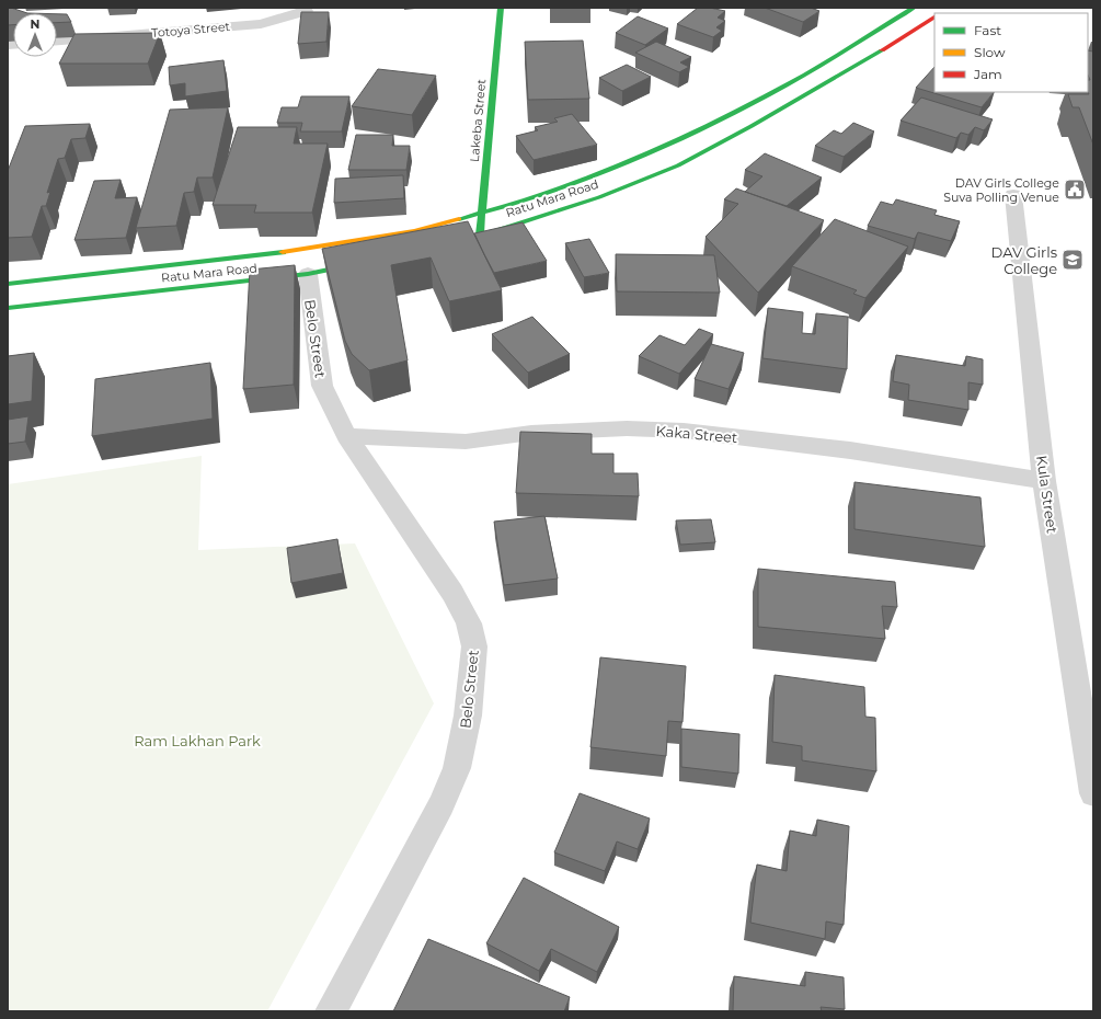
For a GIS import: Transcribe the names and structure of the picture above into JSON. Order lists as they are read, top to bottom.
{
  "streets": {
    "main road": ["Lakeba Street", "Ratu Mara Road"],
    "street": [
      "Totoya Street",
      "Belo Street",
      "Kaka Street",
      "Kula Street"
    ]
  },
  "crossings": [
    ["Lakeba Street", "Ratu Mara Road"],
    ["Ratu Mara Road", "Belo Street"],
    ["Belo Street", "Kaka Street"],
    ["Kaka Street", "Kula Street"]
  ],
  "parks": ["Ram Lakhan Park"],
  "places": {
    "public building": ["DAV Girls College Suva Polling Venue"],
    "school or university": ["DAV Girls College"]
  },
  "legend": ["Fast", "Slow", "Jam"],
  "north": "top"
}
